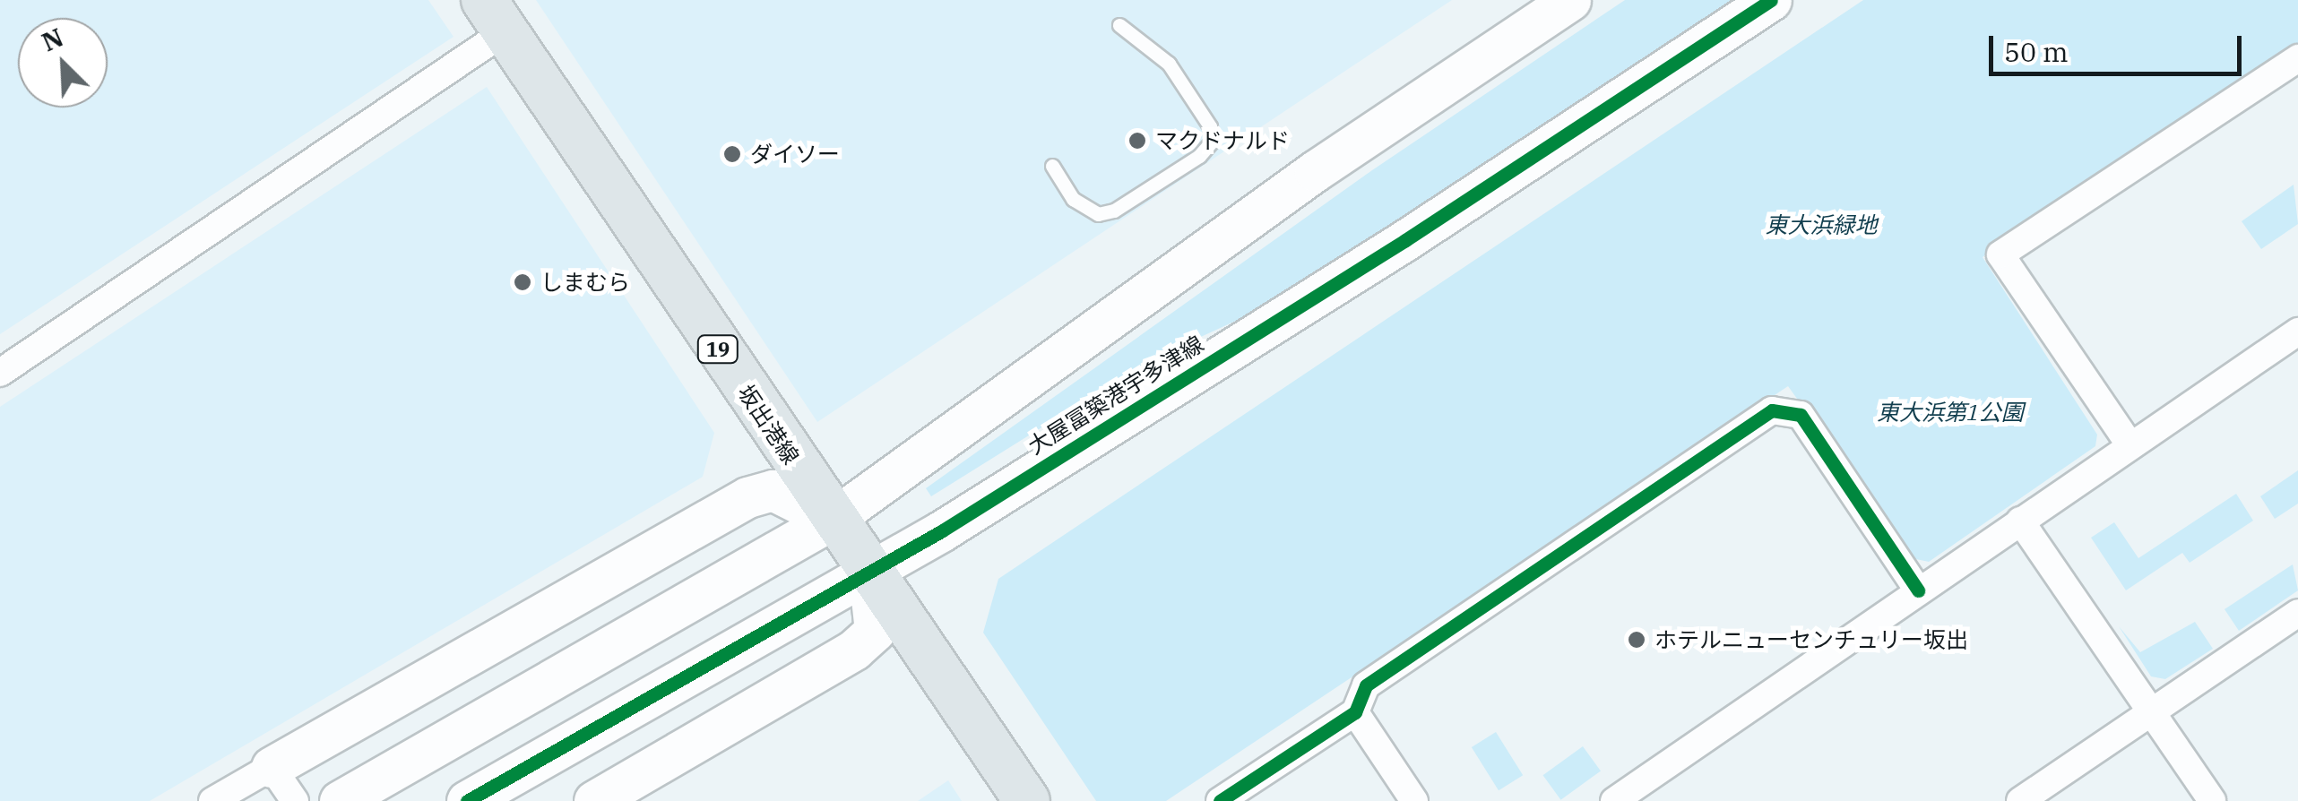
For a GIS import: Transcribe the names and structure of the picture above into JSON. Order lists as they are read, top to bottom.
{
  "streets": {
    "main road": ["19", "大屋冨築港宇多津線", "坂出港線"]
  },
  "crossings": [
    ["大屋冨築港宇多津線", "坂出港線"]
  ],
  "parks": ["東大浜緑地", "東大浜第1公園"],
  "places": [
    "マクドナルド",
    "ダイソー",
    "しまむら",
    "ホテルニューセンチュリー坂出"
  ],
  "scale_bar": "50 m",
  "north": "top left"
}
